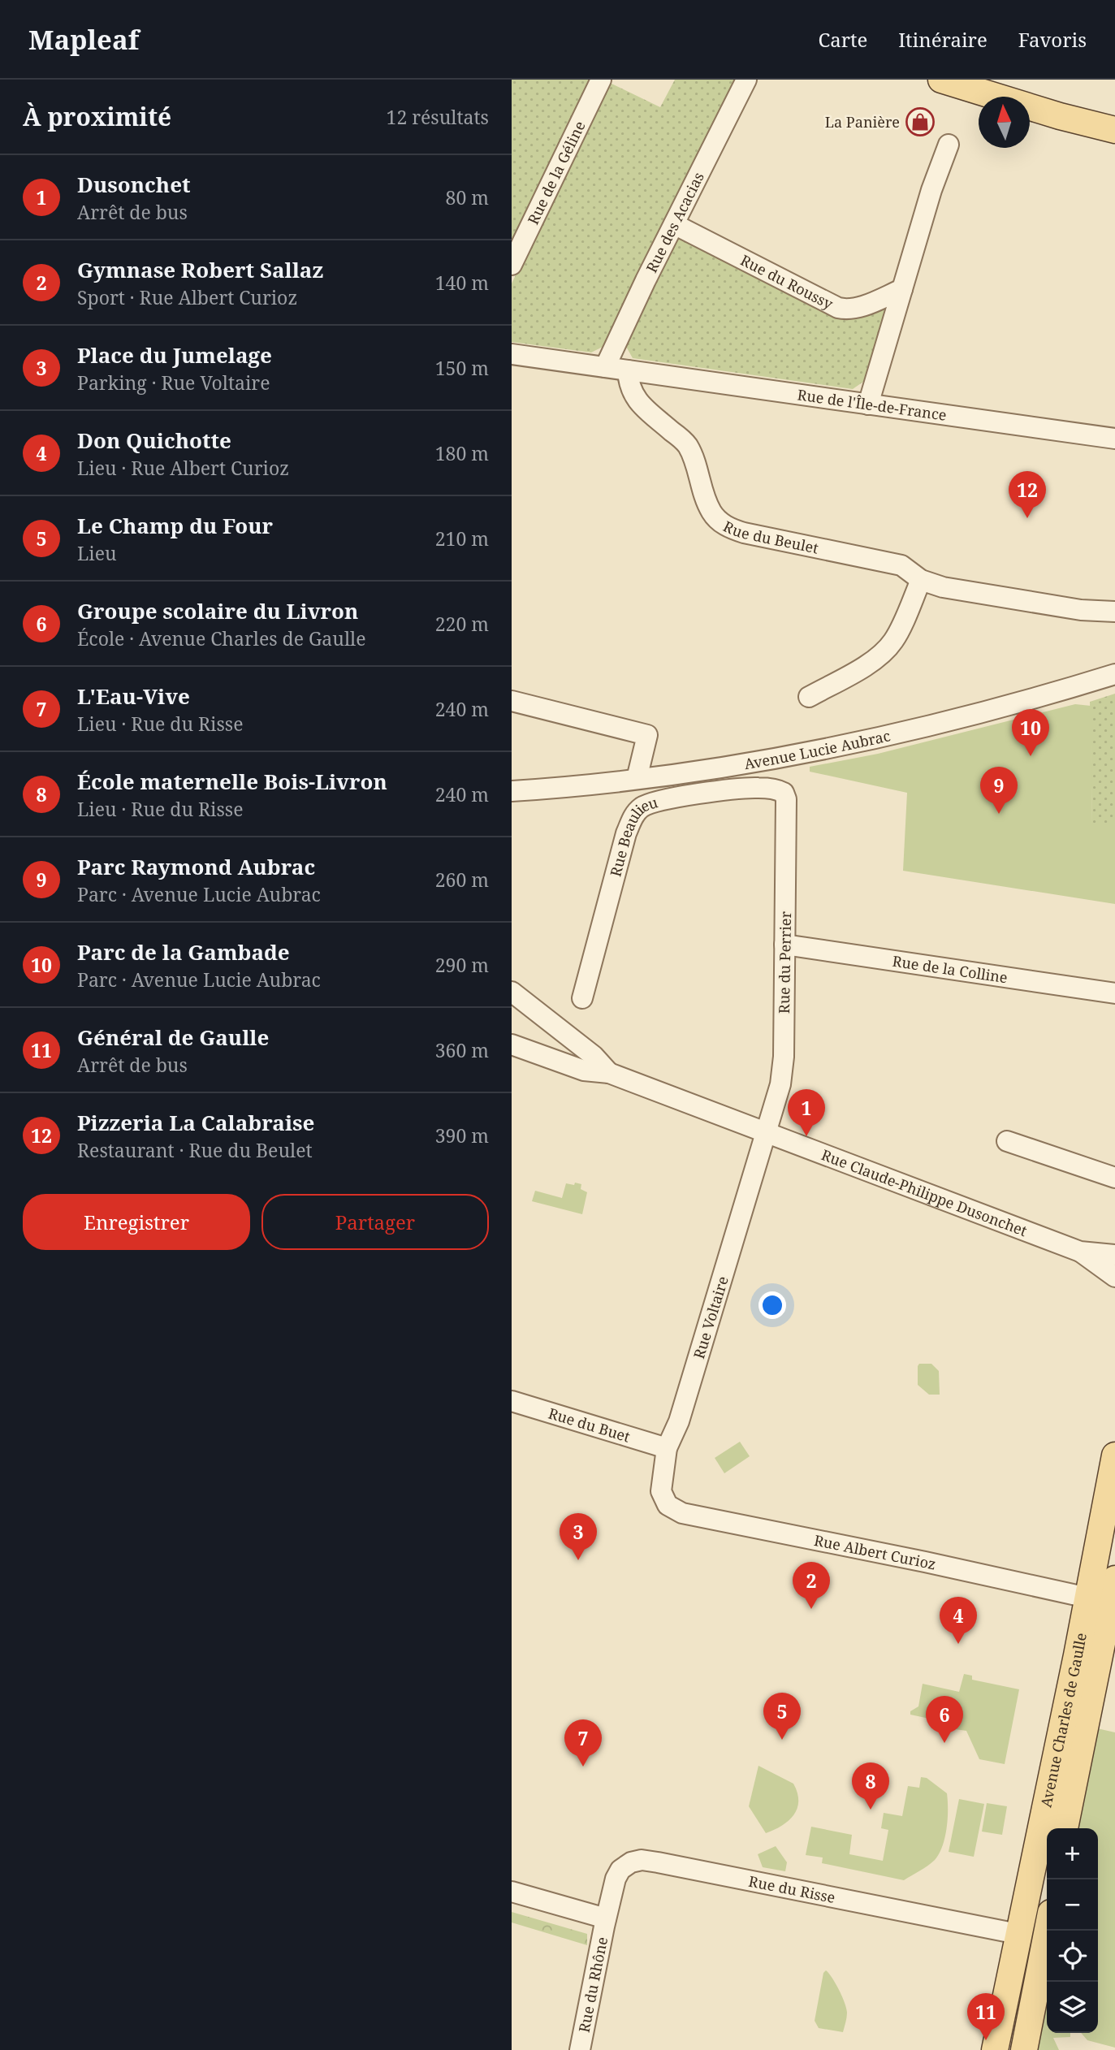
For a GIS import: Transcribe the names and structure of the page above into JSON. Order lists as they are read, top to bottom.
{
  "streets": {
    "main road": ["Avenue Charles de Gaulle"],
    "street": [
      "Rue de la Géline",
      "Rue des Acacias",
      "Rue du Roussy",
      "Rue de l'Île-de-France",
      "Rue du Beulet",
      "Avenue Lucie Aubrac",
      "Rue Beaulieu",
      "Rue du Perrier",
      "Rue de la Colline",
      "Rue Claude-Philippe Dusonchet",
      "Rue Voltaire",
      "Rue du Buet",
      "Rue Albert Curioz",
      "Rue du Risse",
      "Rue du Rhône"
    ]
  },
  "crossings": [
    ["Rue des Acacias", "Rue du Roussy"],
    ["Rue de l'Île-de-France", "Rue du Beulet"],
    ["Rue Beaulieu", "Rue du Perrier"],
    ["Rue du Perrier", "Rue de la Colline"],
    ["Rue du Perrier", "Rue Claude-Philippe Dusonchet"],
    ["Rue du Perrier", "Rue Voltaire"],
    ["Rue Claude-Philippe Dusonchet", "Rue Voltaire"],
    ["Rue Voltaire", "Rue du Buet"],
    ["Rue Voltaire", "Rue Albert Curioz"],
    ["Rue Albert Curioz", "Avenue Charles de Gaulle"],
    ["Avenue Charles de Gaulle", "Rue du Risse"],
    ["Rue du Risse", "Rue du Rhône"]
  ],
  "places": {
    "shop": ["La Panière"]
  },
  "north": "top",
  "page": {
    "header": "Mapleaf",
    "nav": ["Carte", "Itinéraire", "Favoris"],
    "heading": ["À proximité", "12 résultats"],
    "list": [
      {
        "mark": "1",
        "name": "Dusonchet",
        "note": "Arrêt de bus",
        "value": "80 m"
      },
      {
        "mark": "2",
        "name": "Gymnase Robert Sallaz",
        "note": "Sport · Rue Albert Curioz",
        "value": "140 m"
      },
      {
        "mark": "3",
        "name": "Place du Jumelage",
        "note": "Parking · Rue Voltaire",
        "value": "150 m"
      },
      {
        "mark": "4",
        "name": "Don Quichotte",
        "note": "Lieu · Rue Albert Curioz",
        "value": "180 m"
      },
      {
        "mark": "5",
        "name": "Le Champ du Four",
        "note": "Lieu",
        "value": "210 m"
      },
      {
        "mark": "6",
        "name": "Groupe scolaire du Livron",
        "note": "École · Avenue Charles de Gaulle",
        "value": "220 m"
      },
      {
        "mark": "7",
        "name": "L'Eau-Vive",
        "note": "Lieu · Rue du Risse",
        "value": "240 m"
      },
      {
        "mark": "8",
        "name": "École maternelle Bois-Livron",
        "note": "Lieu · Rue du Risse",
        "value": "240 m"
      },
      {
        "mark": "9",
        "name": "Parc Raymond Aubrac",
        "note": "Parc · Avenue Lucie Aubrac",
        "value": "260 m"
      },
      {
        "mark": "10",
        "name": "Parc de la Gambade",
        "note": "Parc · Avenue Lucie Aubrac",
        "value": "290 m"
      },
      {
        "mark": "11",
        "name": "Général de Gaulle",
        "note": "Arrêt de bus",
        "value": "360 m"
      },
      {
        "mark": "12",
        "name": "Pizzeria La Calabraise",
        "note": "Restaurant · Rue du Beulet",
        "value": "390 m"
      }
    ],
    "pins": [
      "12",
      "10",
      "9",
      "1",
      "3",
      "2",
      "4",
      "5",
      "6",
      "7",
      "8",
      "11"
    ],
    "buttons": ["Enregistrer", "Partager"],
    "map_buttons": ["+", "−"]
  }
}
